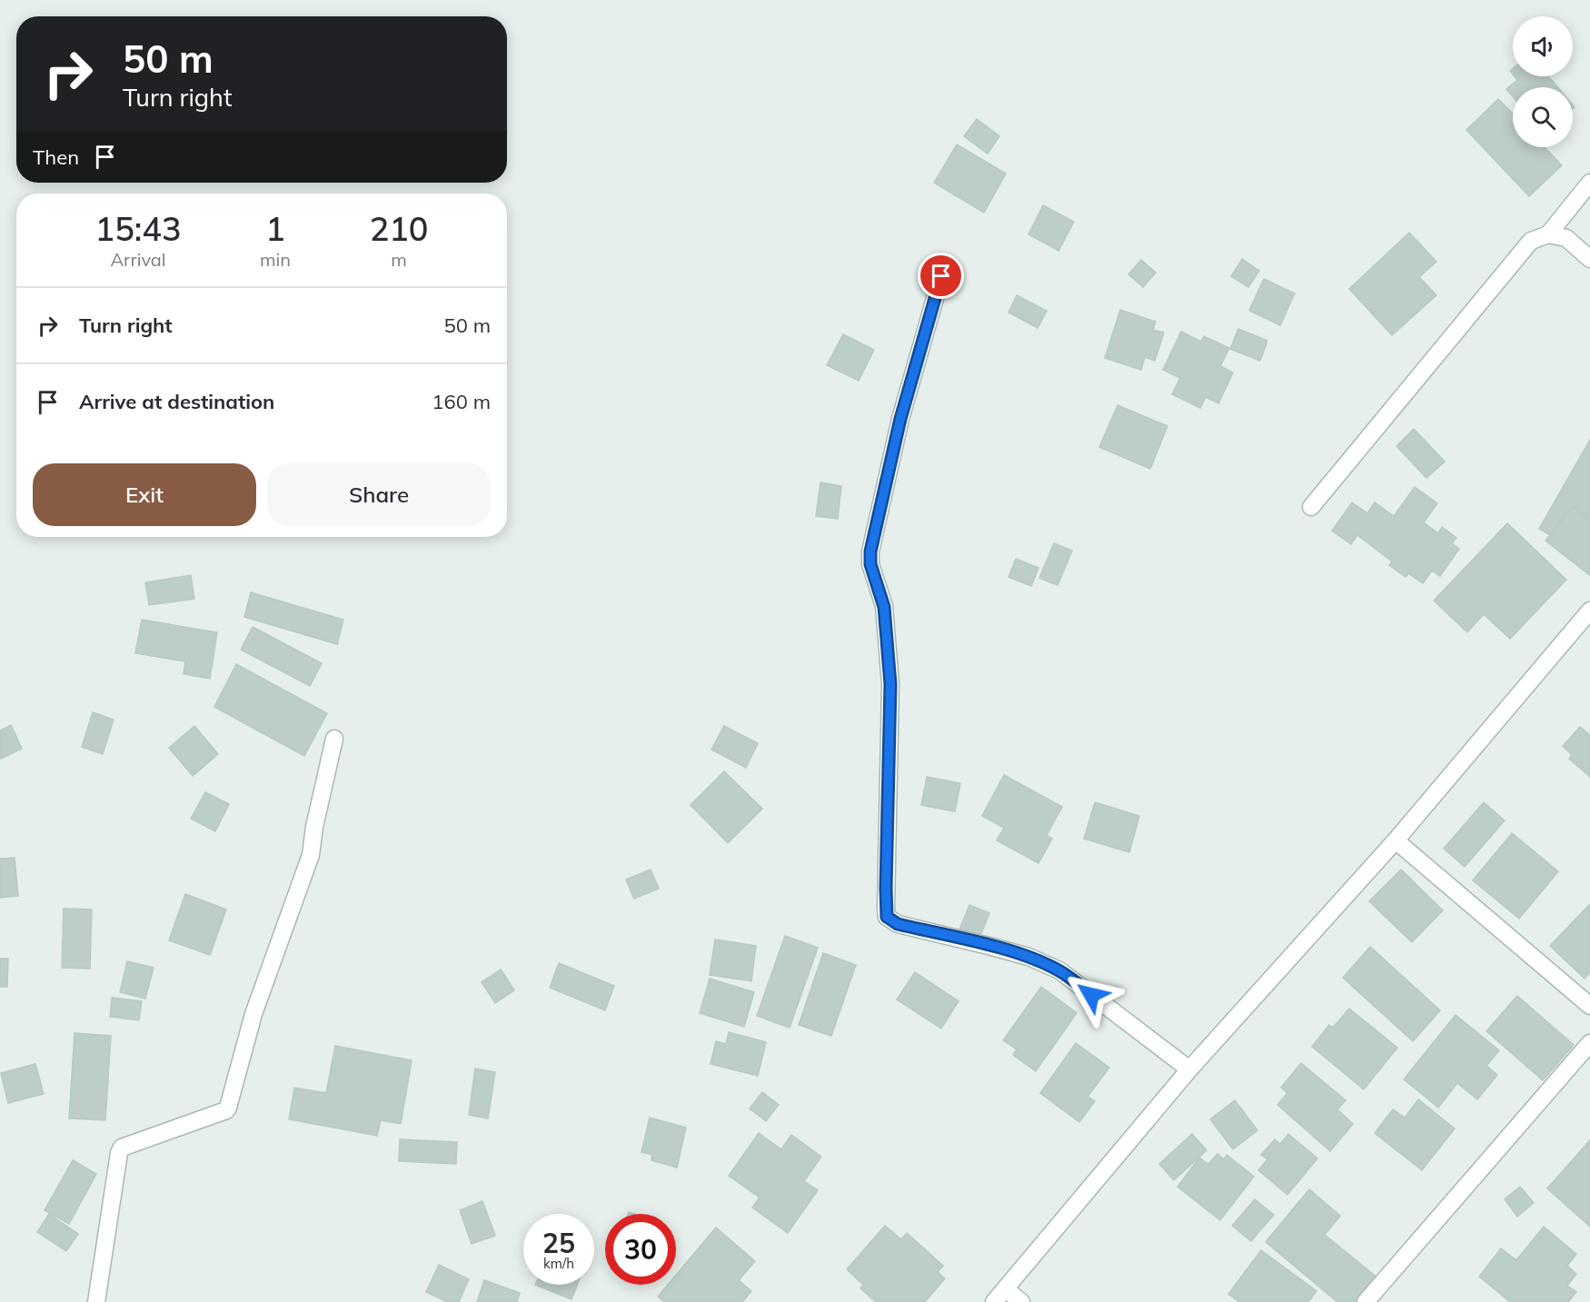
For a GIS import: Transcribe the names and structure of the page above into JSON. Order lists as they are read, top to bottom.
{
  "page": {
    "turn": ["50 m", "Turn right"],
    "then": "Then",
    "eta": [
      "15:43",
      "Arrival",
      "1",
      "min",
      "210",
      "m"
    ],
    "list": [
      {
        "name": "Turn right",
        "value": "50 m"
      },
      {
        "name": "Arrive at destination",
        "value": "160 m"
      }
    ],
    "buttons": ["Exit", "Share"],
    "speed": "25 km/h",
    "limit": "30"
  }
}
